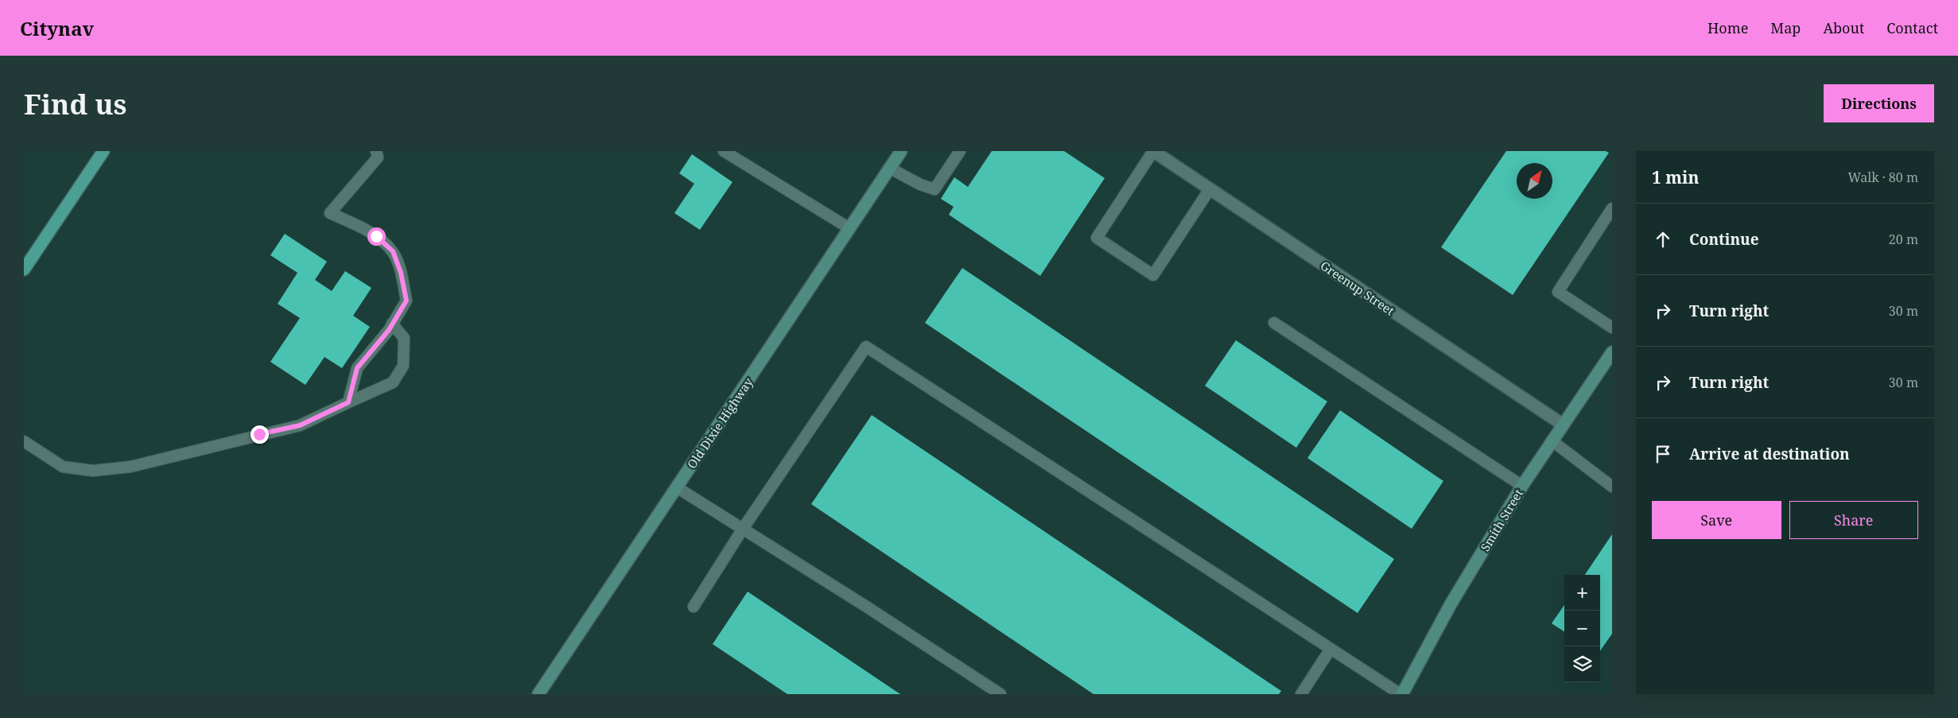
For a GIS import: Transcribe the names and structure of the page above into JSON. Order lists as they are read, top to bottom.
{
  "streets": {
    "street": ["Greenup Street", "Old Dixie Highway", "Smith Street"]
  },
  "crossings": [
    ["Greenup Street", "Smith Street"]
  ],
  "north": "top right",
  "page": {
    "header": "Citynav",
    "nav": [
      "Home",
      "Map",
      "About",
      "Contact"
    ],
    "buttons": [
      "Directions",
      ["Save", "Share"]
    ],
    "title": "Find us",
    "heading": ["1 min", "Walk · 80 m"],
    "list": [
      ["Continue", "20 m"],
      ["Turn right", "30 m"],
      ["Turn right", "30 m"],
      "Arrive at destination"
    ],
    "map_buttons": ["+", "−"]
  }
}
